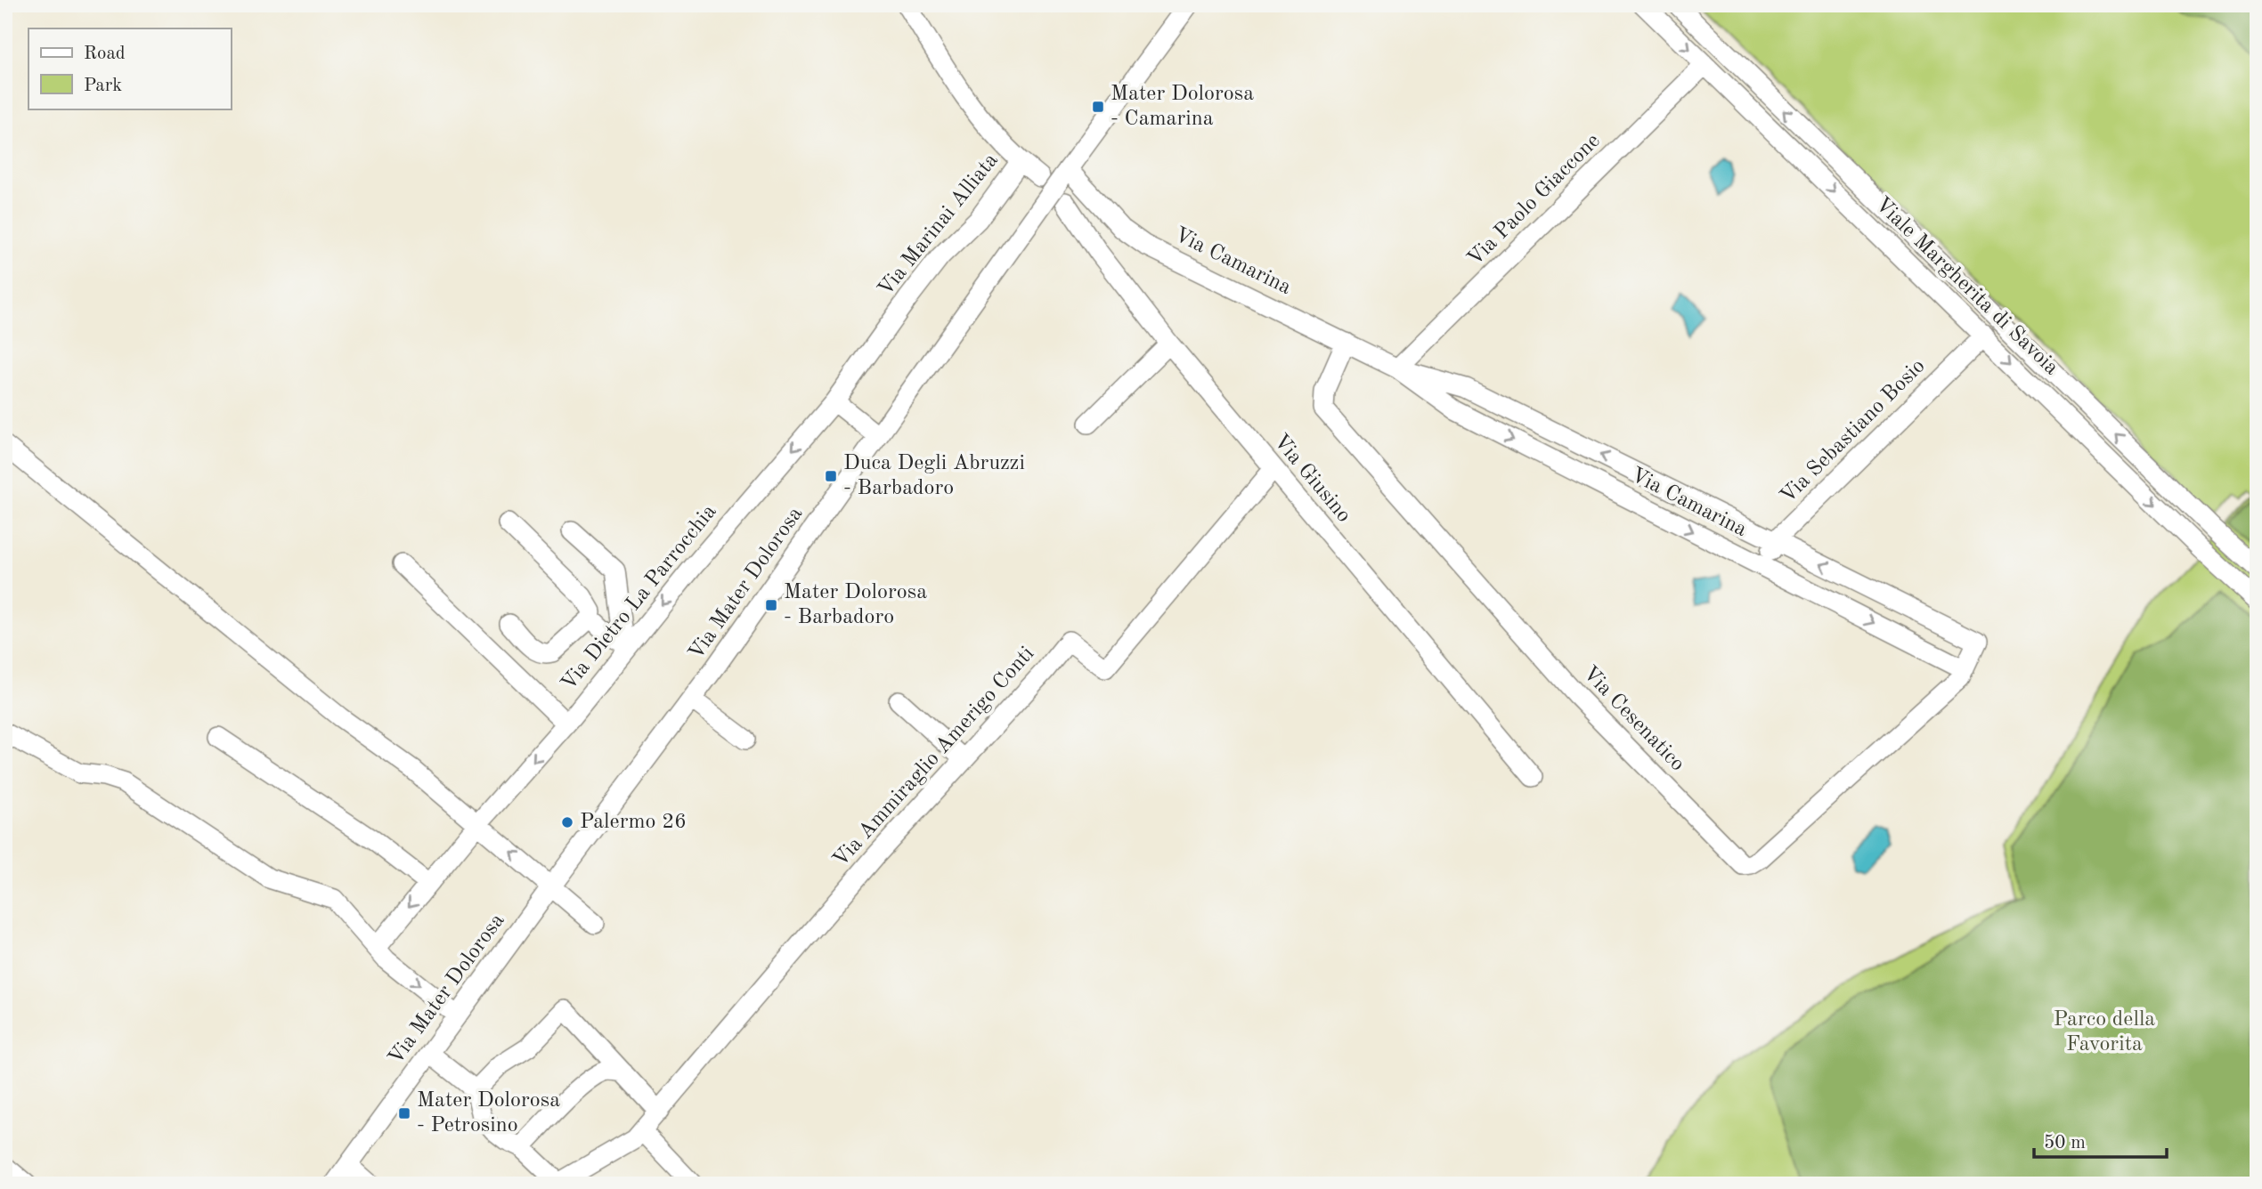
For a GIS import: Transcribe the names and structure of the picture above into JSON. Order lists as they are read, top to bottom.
{
  "streets": {
    "street": [
      "Via Paolo Giaccone",
      "Via Marinai Alliata",
      "Via Camarina",
      "Viale Margherita di Savoia",
      "Via Sebastiano Bosio",
      "Via Giusino",
      "Via Mater Dolorosa",
      "Via Dietro La Parrocchia",
      "Via Cesenatico",
      "Via Ammiraglio Amerigo Conti"
    ]
  },
  "crossings": [
    ["Via Paolo Giaccone", "Via Camarina"],
    ["Via Paolo Giaccone", "Viale Margherita di Savoia"],
    ["Via Marinai Alliata", "Via Dietro La Parrocchia"],
    ["Via Camarina", "Via Sebastiano Bosio"],
    ["Via Camarina", "Via Mater Dolorosa"],
    ["Via Camarina", "Via Cesenatico"],
    ["Viale Margherita di Savoia", "Via Sebastiano Bosio"],
    ["Via Giusino", "Via Ammiraglio Amerigo Conti"]
  ],
  "one_way": ["Via Dietro La Parrocchia"],
  "parks": ["Parco della Favorita"],
  "places": {
    "transit": [
      "Mater Dolorosa - Camarina",
      "Duca Degli Abruzzi - Barbadoro",
      "Mater Dolorosa - Barbadoro",
      "Mater Dolorosa - Petrosino"
    ],
    "other": ["Palermo 26"]
  },
  "legend": ["Road", "Park"],
  "scale_bar": "50 m"
}
